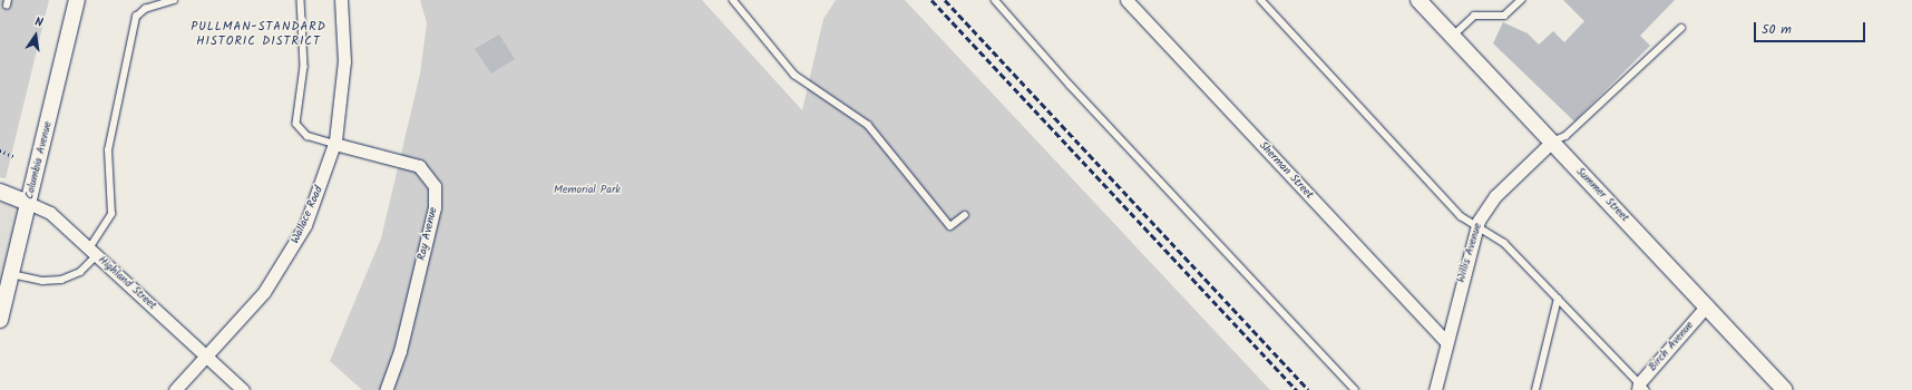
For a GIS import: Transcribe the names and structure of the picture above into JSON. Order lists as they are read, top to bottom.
{
  "streets": {
    "street": [
      "Columbia Avenue",
      "Sherman Street",
      "Summer Street",
      "Wallace Road",
      "Ray Avenue",
      "Willis Avenue",
      "Highland Street",
      "Birch Avenue"
    ]
  },
  "crossings": [
    ["Columbia Avenue", "Highland Street"],
    ["Sherman Street", "Willis Avenue"],
    ["Summer Street", "Willis Avenue"],
    ["Summer Street", "Birch Avenue"],
    ["Wallace Road", "Ray Avenue"],
    ["Wallace Road", "Highland Street"]
  ],
  "districts": ["PULLMAN-STANDARD HISTORIC DISTRICT"],
  "parks": ["Memorial Park"],
  "scale_bar": "50 m",
  "north": "top"
}
